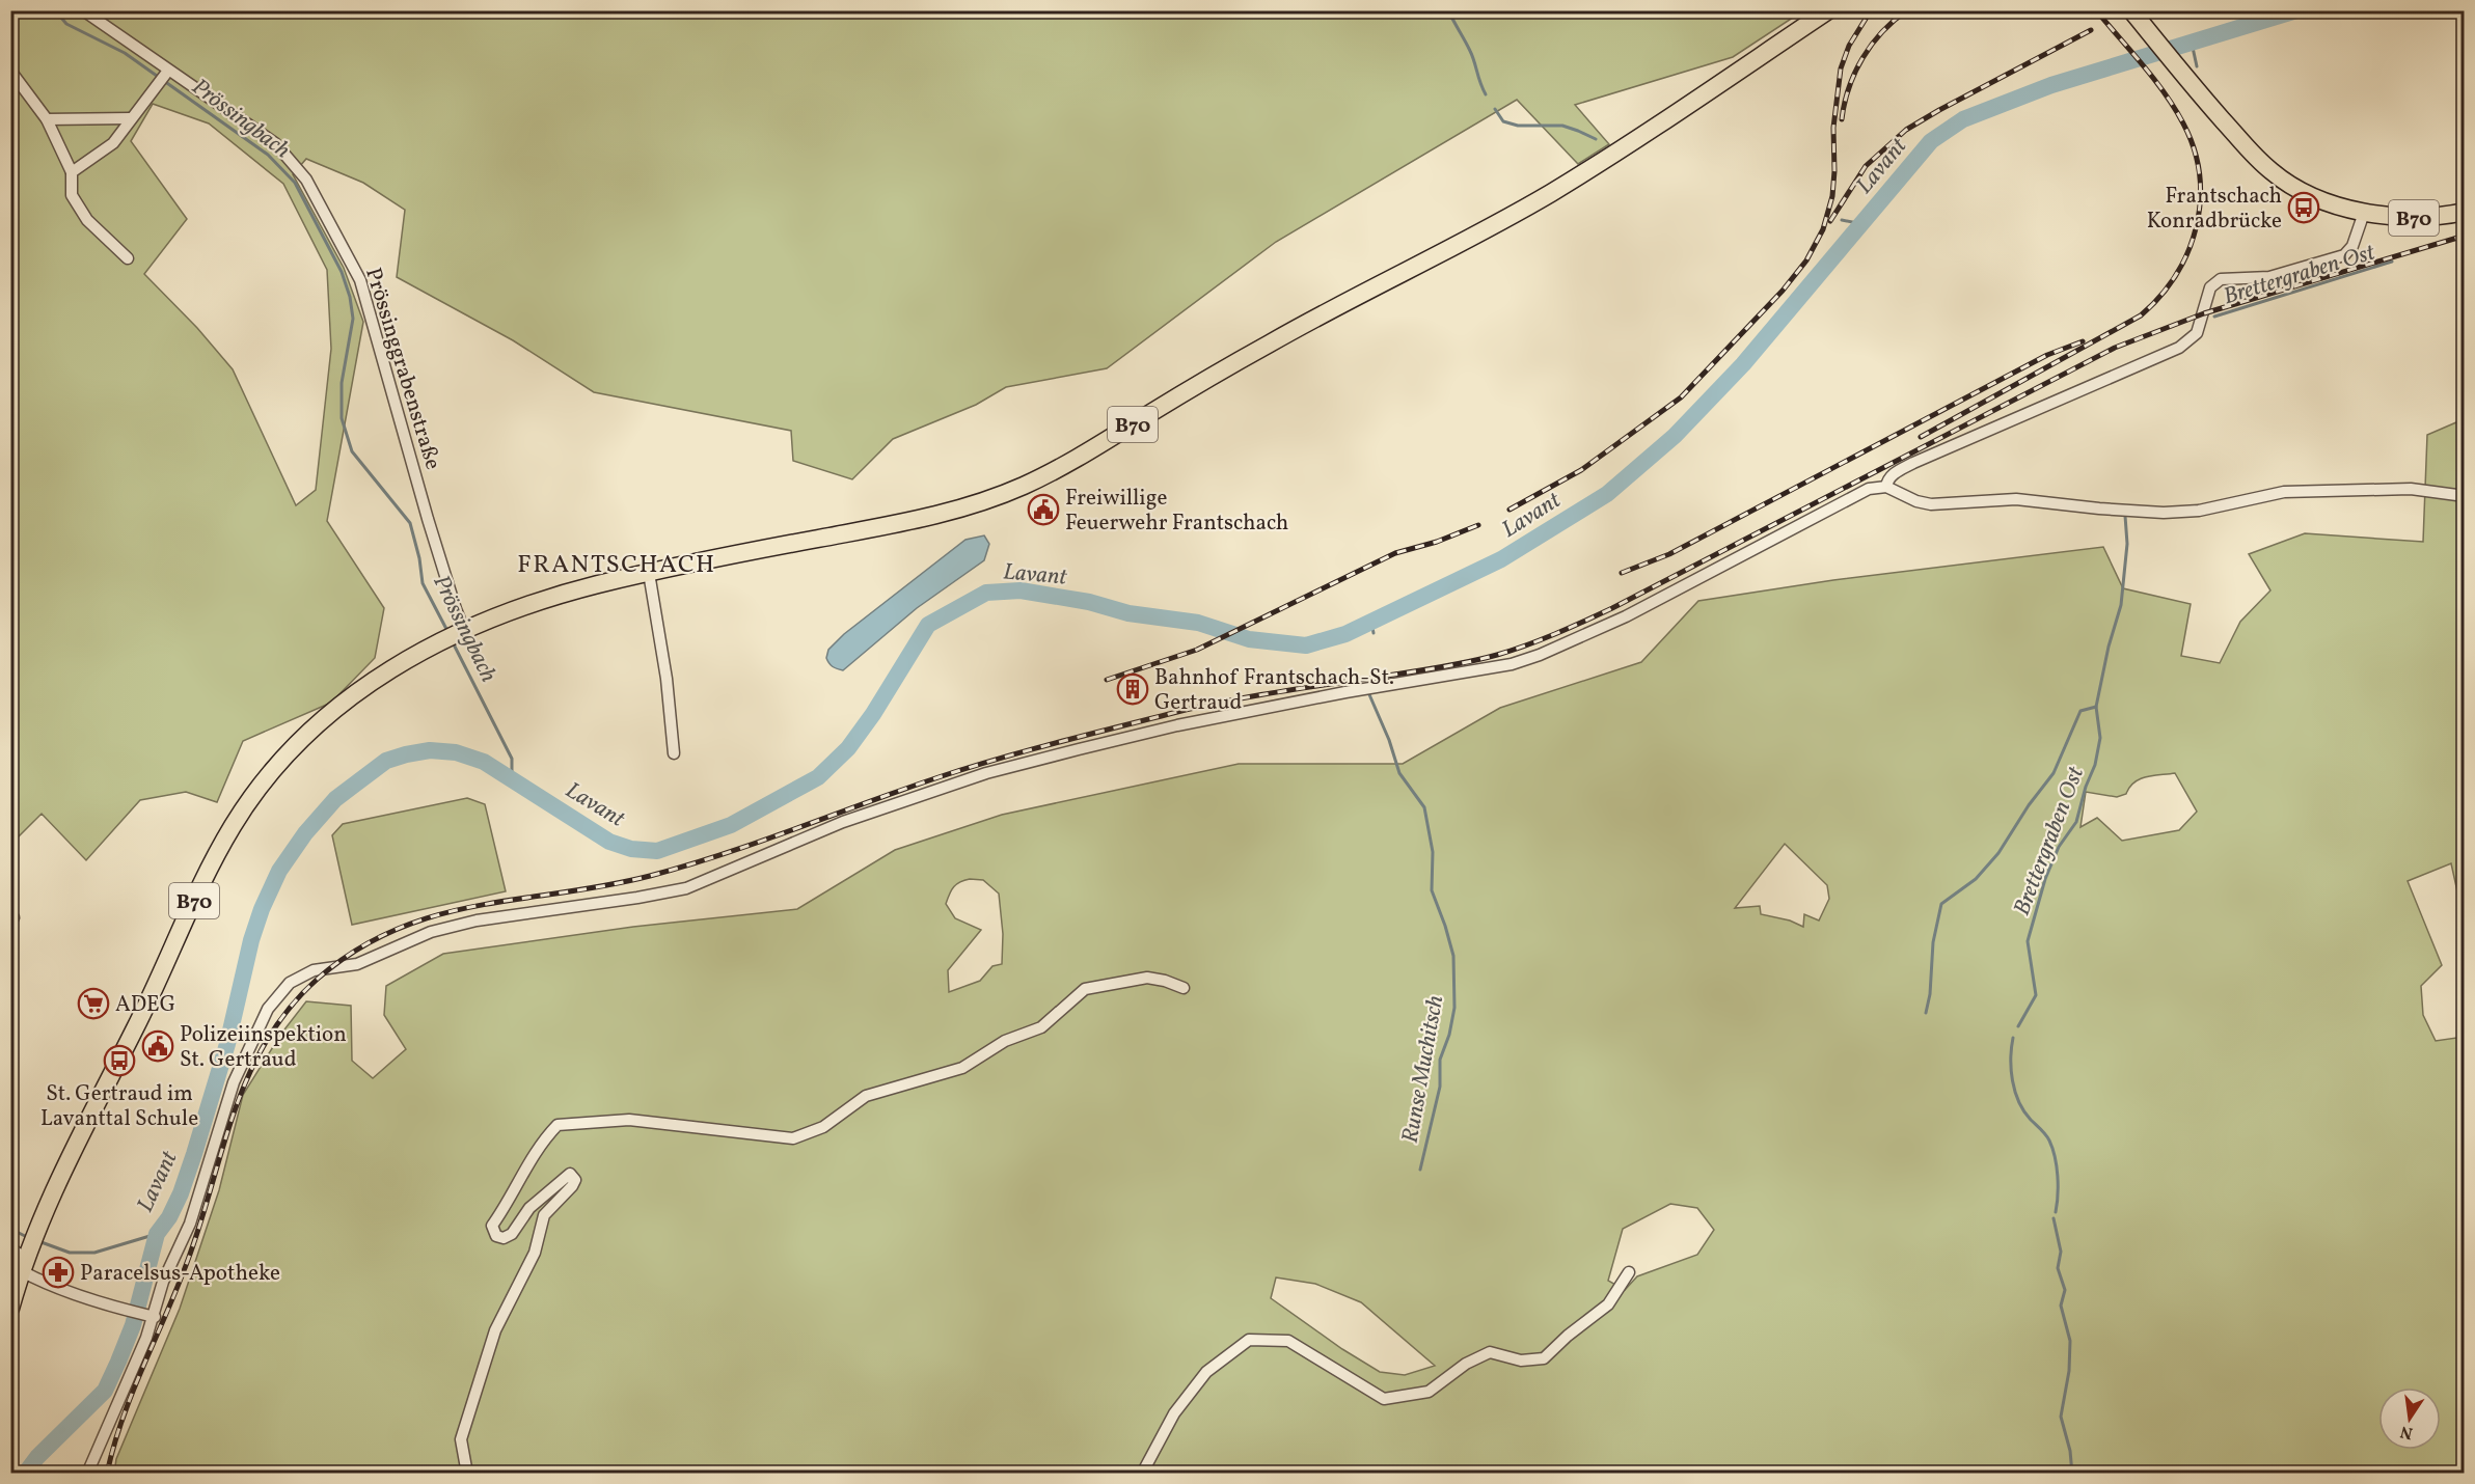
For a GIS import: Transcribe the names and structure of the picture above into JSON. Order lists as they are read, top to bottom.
{
  "streets": {
    "main road": ["B70"],
    "street": ["Prössinggrabenstraße"]
  },
  "crossings": [
    ["B70", "Prössinggrabenstraße"]
  ],
  "districts": ["FRANTSCHACH"],
  "water": [
    "Prössingbach",
    "Lavant",
    "Brettergraben Ost",
    "Runse Muchitsch"
  ],
  "places": {
    "bus stop": ["Frantschach Konradbrücke", "St. Gertraud im Lavanttal Schule"],
    "public building": ["Freiwillige Feuerwehr Frantschach", "Polizeiinspektion St. Gertraud"],
    "building": ["Bahnhof Frantschach-St. Gertraud"],
    "supermarket": ["ADEG"],
    "pharmacy": ["Paracelsus-Apotheke"]
  },
  "north": "bottom"
}
